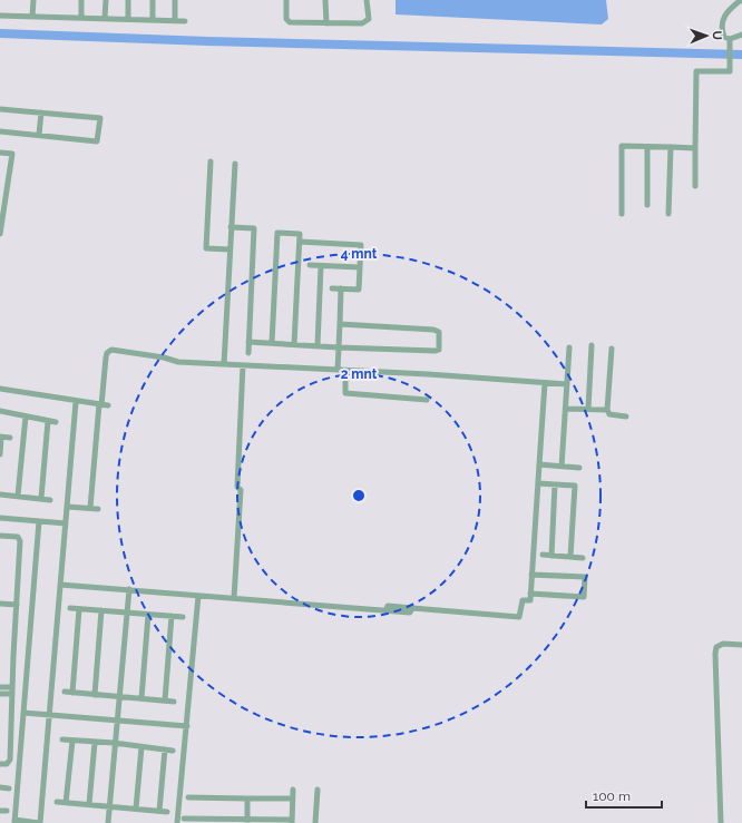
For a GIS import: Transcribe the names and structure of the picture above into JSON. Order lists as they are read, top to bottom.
{
  "scale_bar": "100 m",
  "north": "right",
  "rings": ["4 mnt", "2 mnt"]
}
